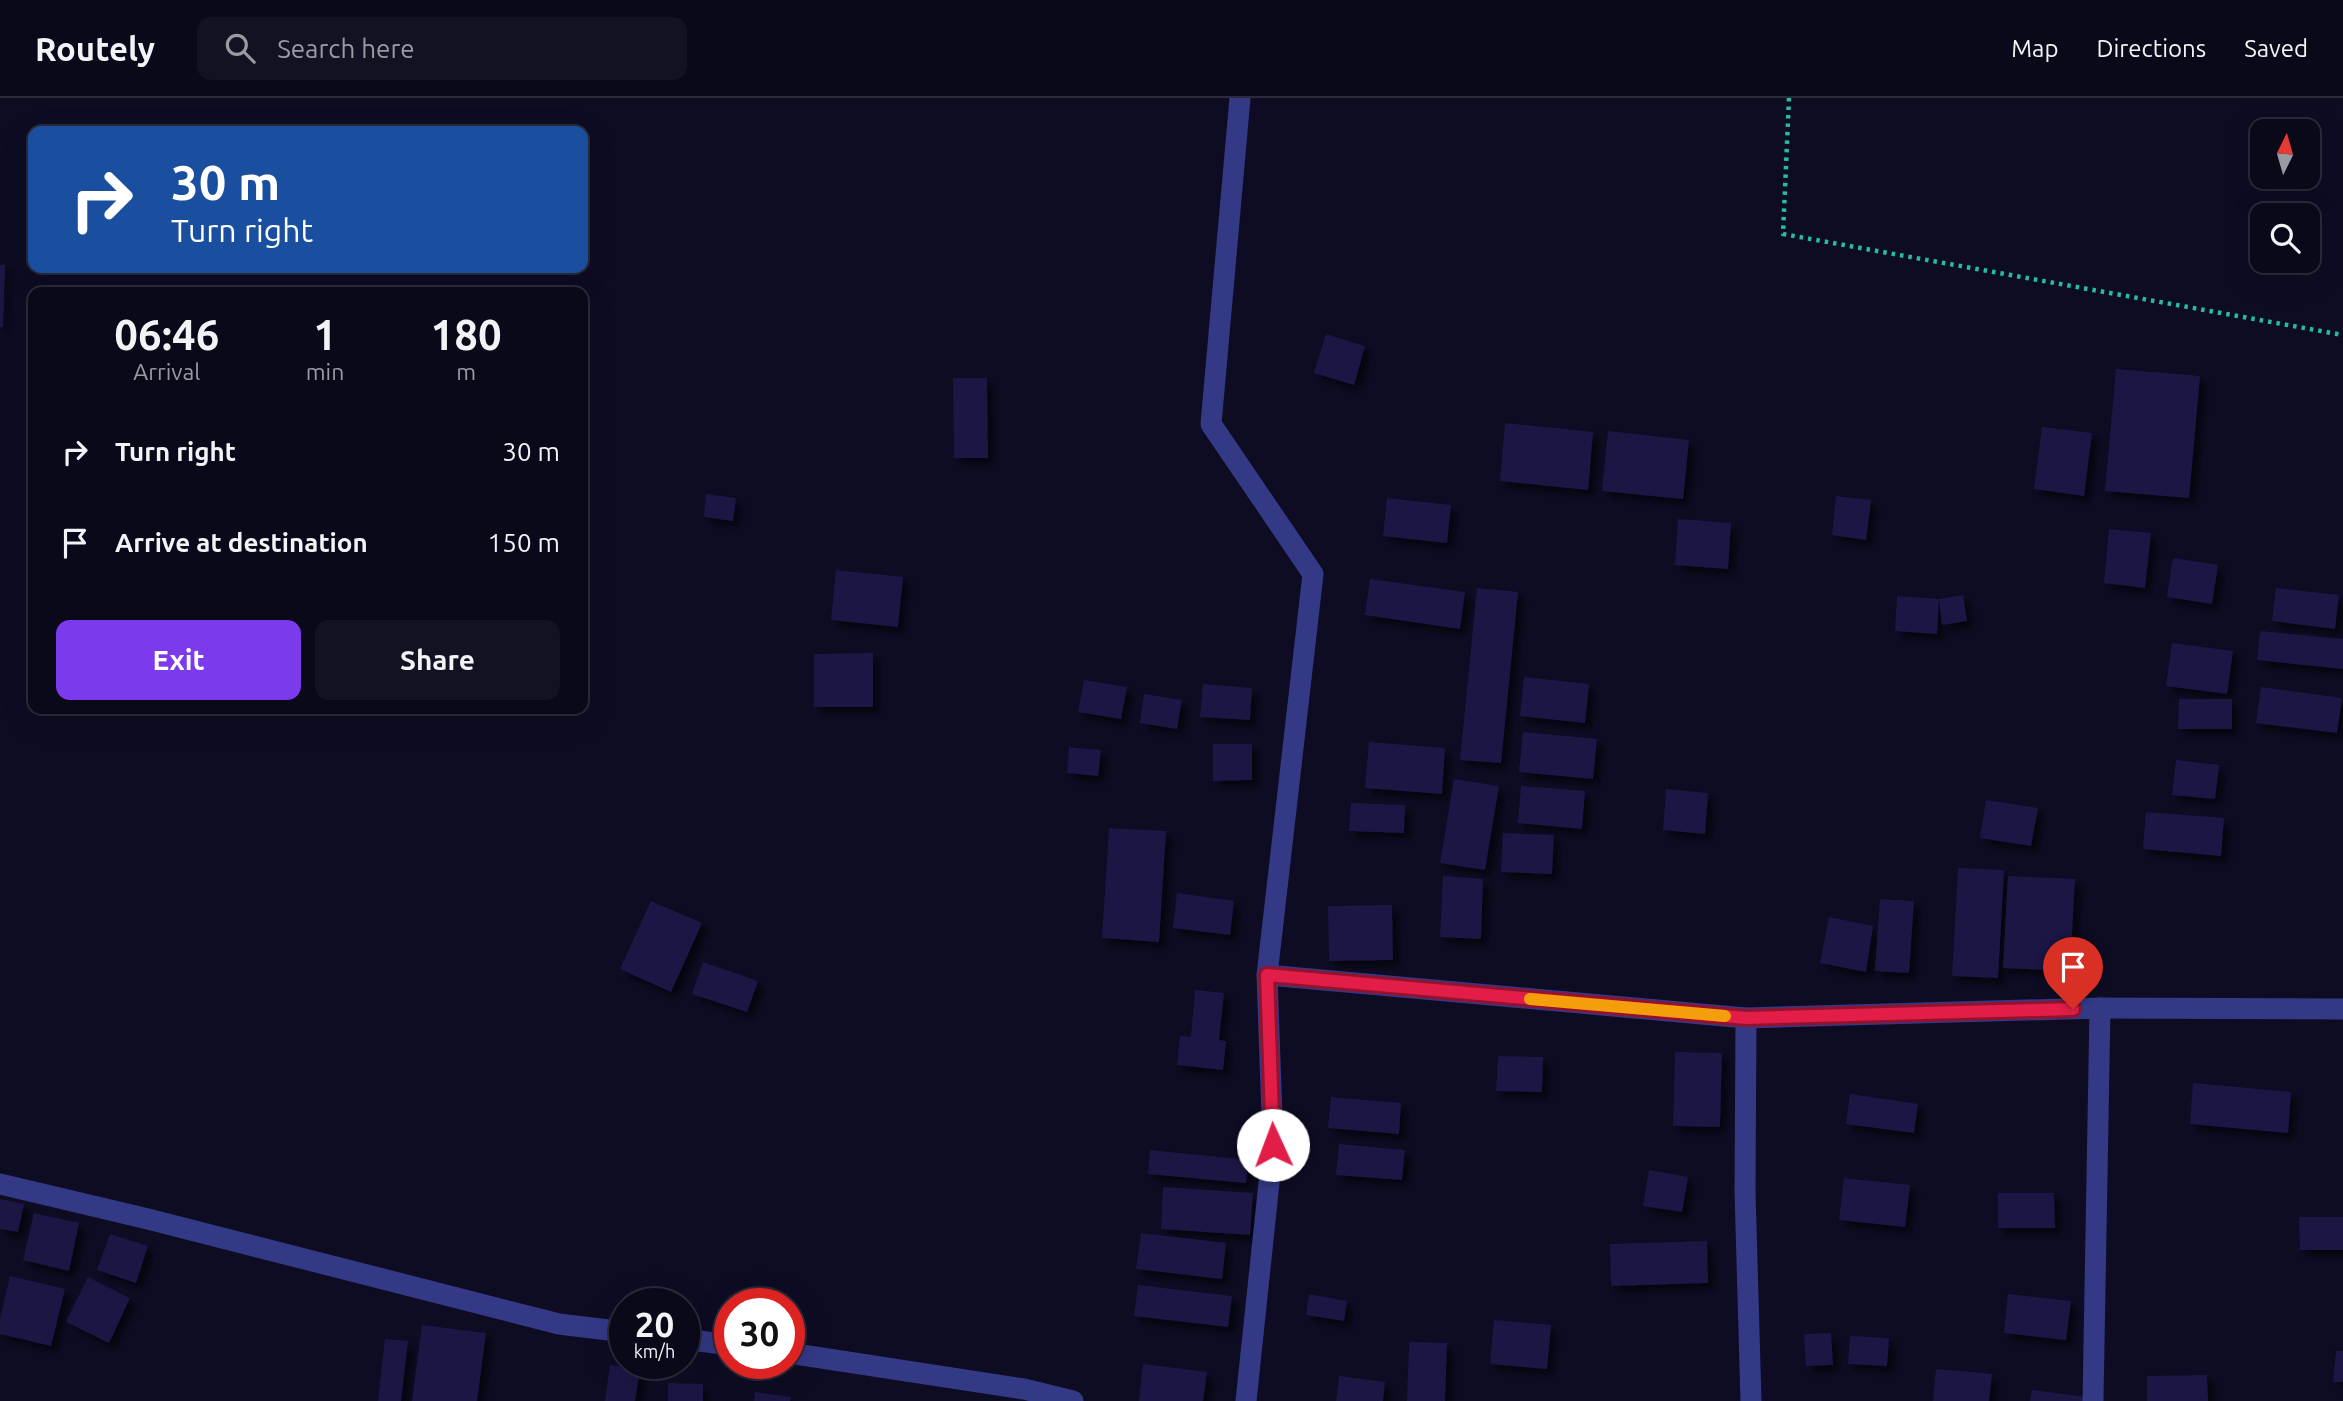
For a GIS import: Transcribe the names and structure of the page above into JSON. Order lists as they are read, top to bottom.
{
  "north": "top",
  "page": {
    "header": "Routely",
    "search": "Search here",
    "nav": ["Map", "Directions", "Saved"],
    "turn": ["30 m", "Turn right"],
    "eta": [
      "06:46",
      "Arrival",
      "1",
      "min",
      "180",
      "m"
    ],
    "list": [
      {
        "name": "Turn right",
        "value": "30 m"
      },
      {
        "name": "Arrive at destination",
        "value": "150 m"
      }
    ],
    "buttons": ["Exit", "Share"],
    "speed": "20 km/h",
    "limit": "30"
  }
}
